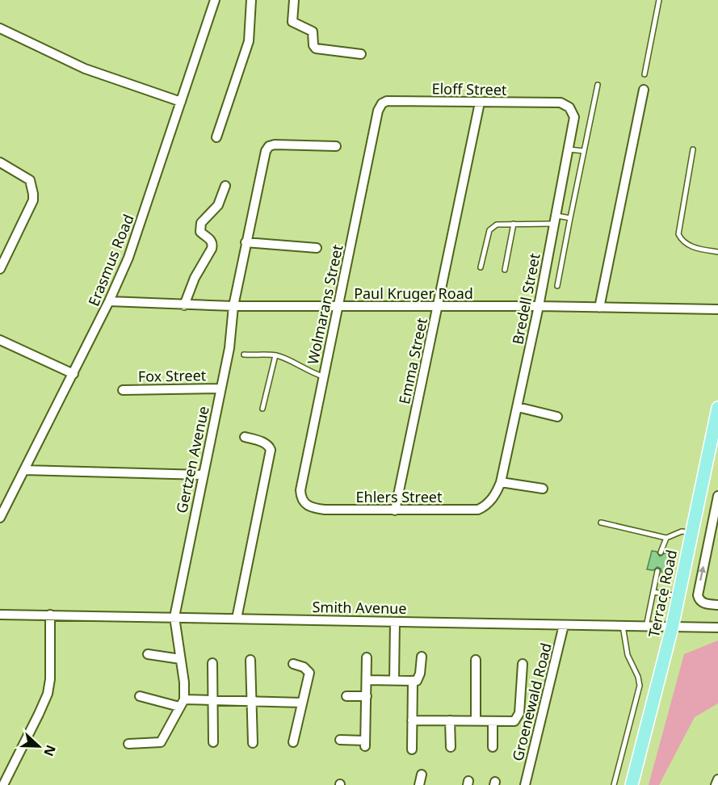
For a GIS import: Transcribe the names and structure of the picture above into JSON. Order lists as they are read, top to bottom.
{
  "streets": {
    "main road": ["Terrace Road"],
    "street": [
      "Eloff Street",
      "Erasmus Road",
      "Paul Kruger Road",
      "Bredell Street",
      "Wolmarans Street",
      "Emma Street",
      "Fox Street",
      "Gertzen Avenue",
      "Ehlers Street",
      "Smith Avenue",
      "Groenewald Road"
    ]
  },
  "crossings": [
    ["Eloff Street", "Bredell Street"],
    ["Eloff Street", "Wolmarans Street"],
    ["Eloff Street", "Emma Street"],
    ["Erasmus Road", "Paul Kruger Road"],
    ["Paul Kruger Road", "Bredell Street"],
    ["Paul Kruger Road", "Wolmarans Street"],
    ["Paul Kruger Road", "Emma Street"],
    ["Paul Kruger Road", "Gertzen Avenue"],
    ["Bredell Street", "Ehlers Street"],
    ["Wolmarans Street", "Ehlers Street"],
    ["Emma Street", "Ehlers Street"],
    ["Fox Street", "Gertzen Avenue"],
    ["Gertzen Avenue", "Smith Avenue"],
    ["Terrace Road", "Smith Avenue"],
    ["Smith Avenue", "Groenewald Road"]
  ],
  "north": "right"
}
